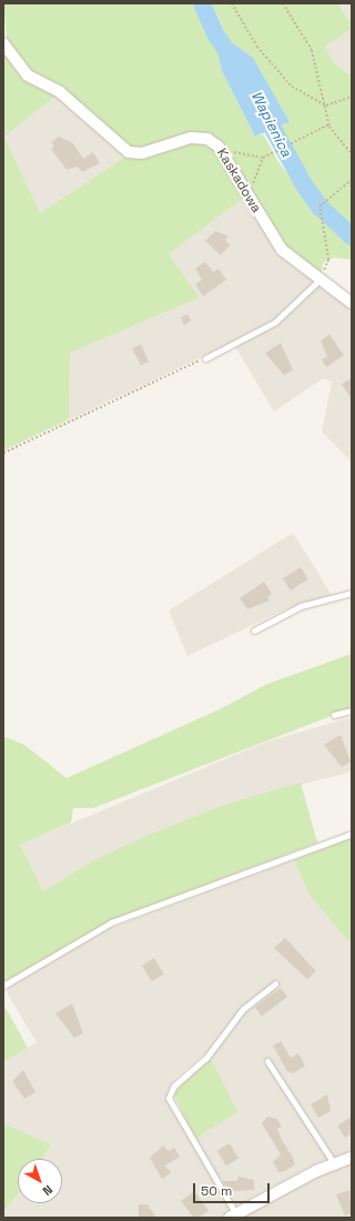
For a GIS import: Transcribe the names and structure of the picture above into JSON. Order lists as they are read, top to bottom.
{
  "streets": {
    "street": ["Kaskadowa"]
  },
  "water": ["Wapienica"],
  "scale_bar": "50 m",
  "north": "bottom right"
}
